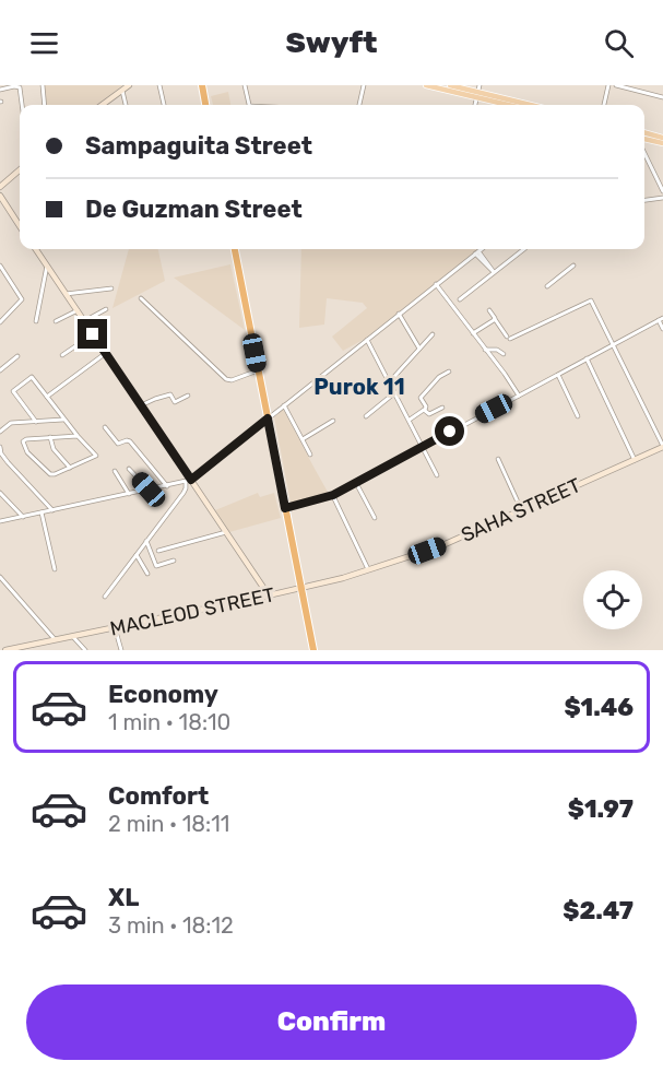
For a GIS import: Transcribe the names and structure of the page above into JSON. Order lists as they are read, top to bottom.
{
  "streets": {
    "street": ["SAHA STREET", "MACLEOD STREET"]
  },
  "crossings": [
    ["SAHA STREET", "MACLEOD STREET"]
  ],
  "districts": ["Purok 11"],
  "page": {
    "header": "Swyft",
    "banner": ["Sampaguita Street", "De Guzman Street"],
    "list": [
      {
        "name": "Economy",
        "note": "1 min · 18:10",
        "value": "$1.46"
      },
      {
        "name": "Comfort",
        "note": "2 min · 18:11",
        "value": "$1.97"
      },
      {
        "name": "XL",
        "note": "3 min · 18:12",
        "value": "$2.47"
      }
    ],
    "buttons": "Confirm"
  }
}
